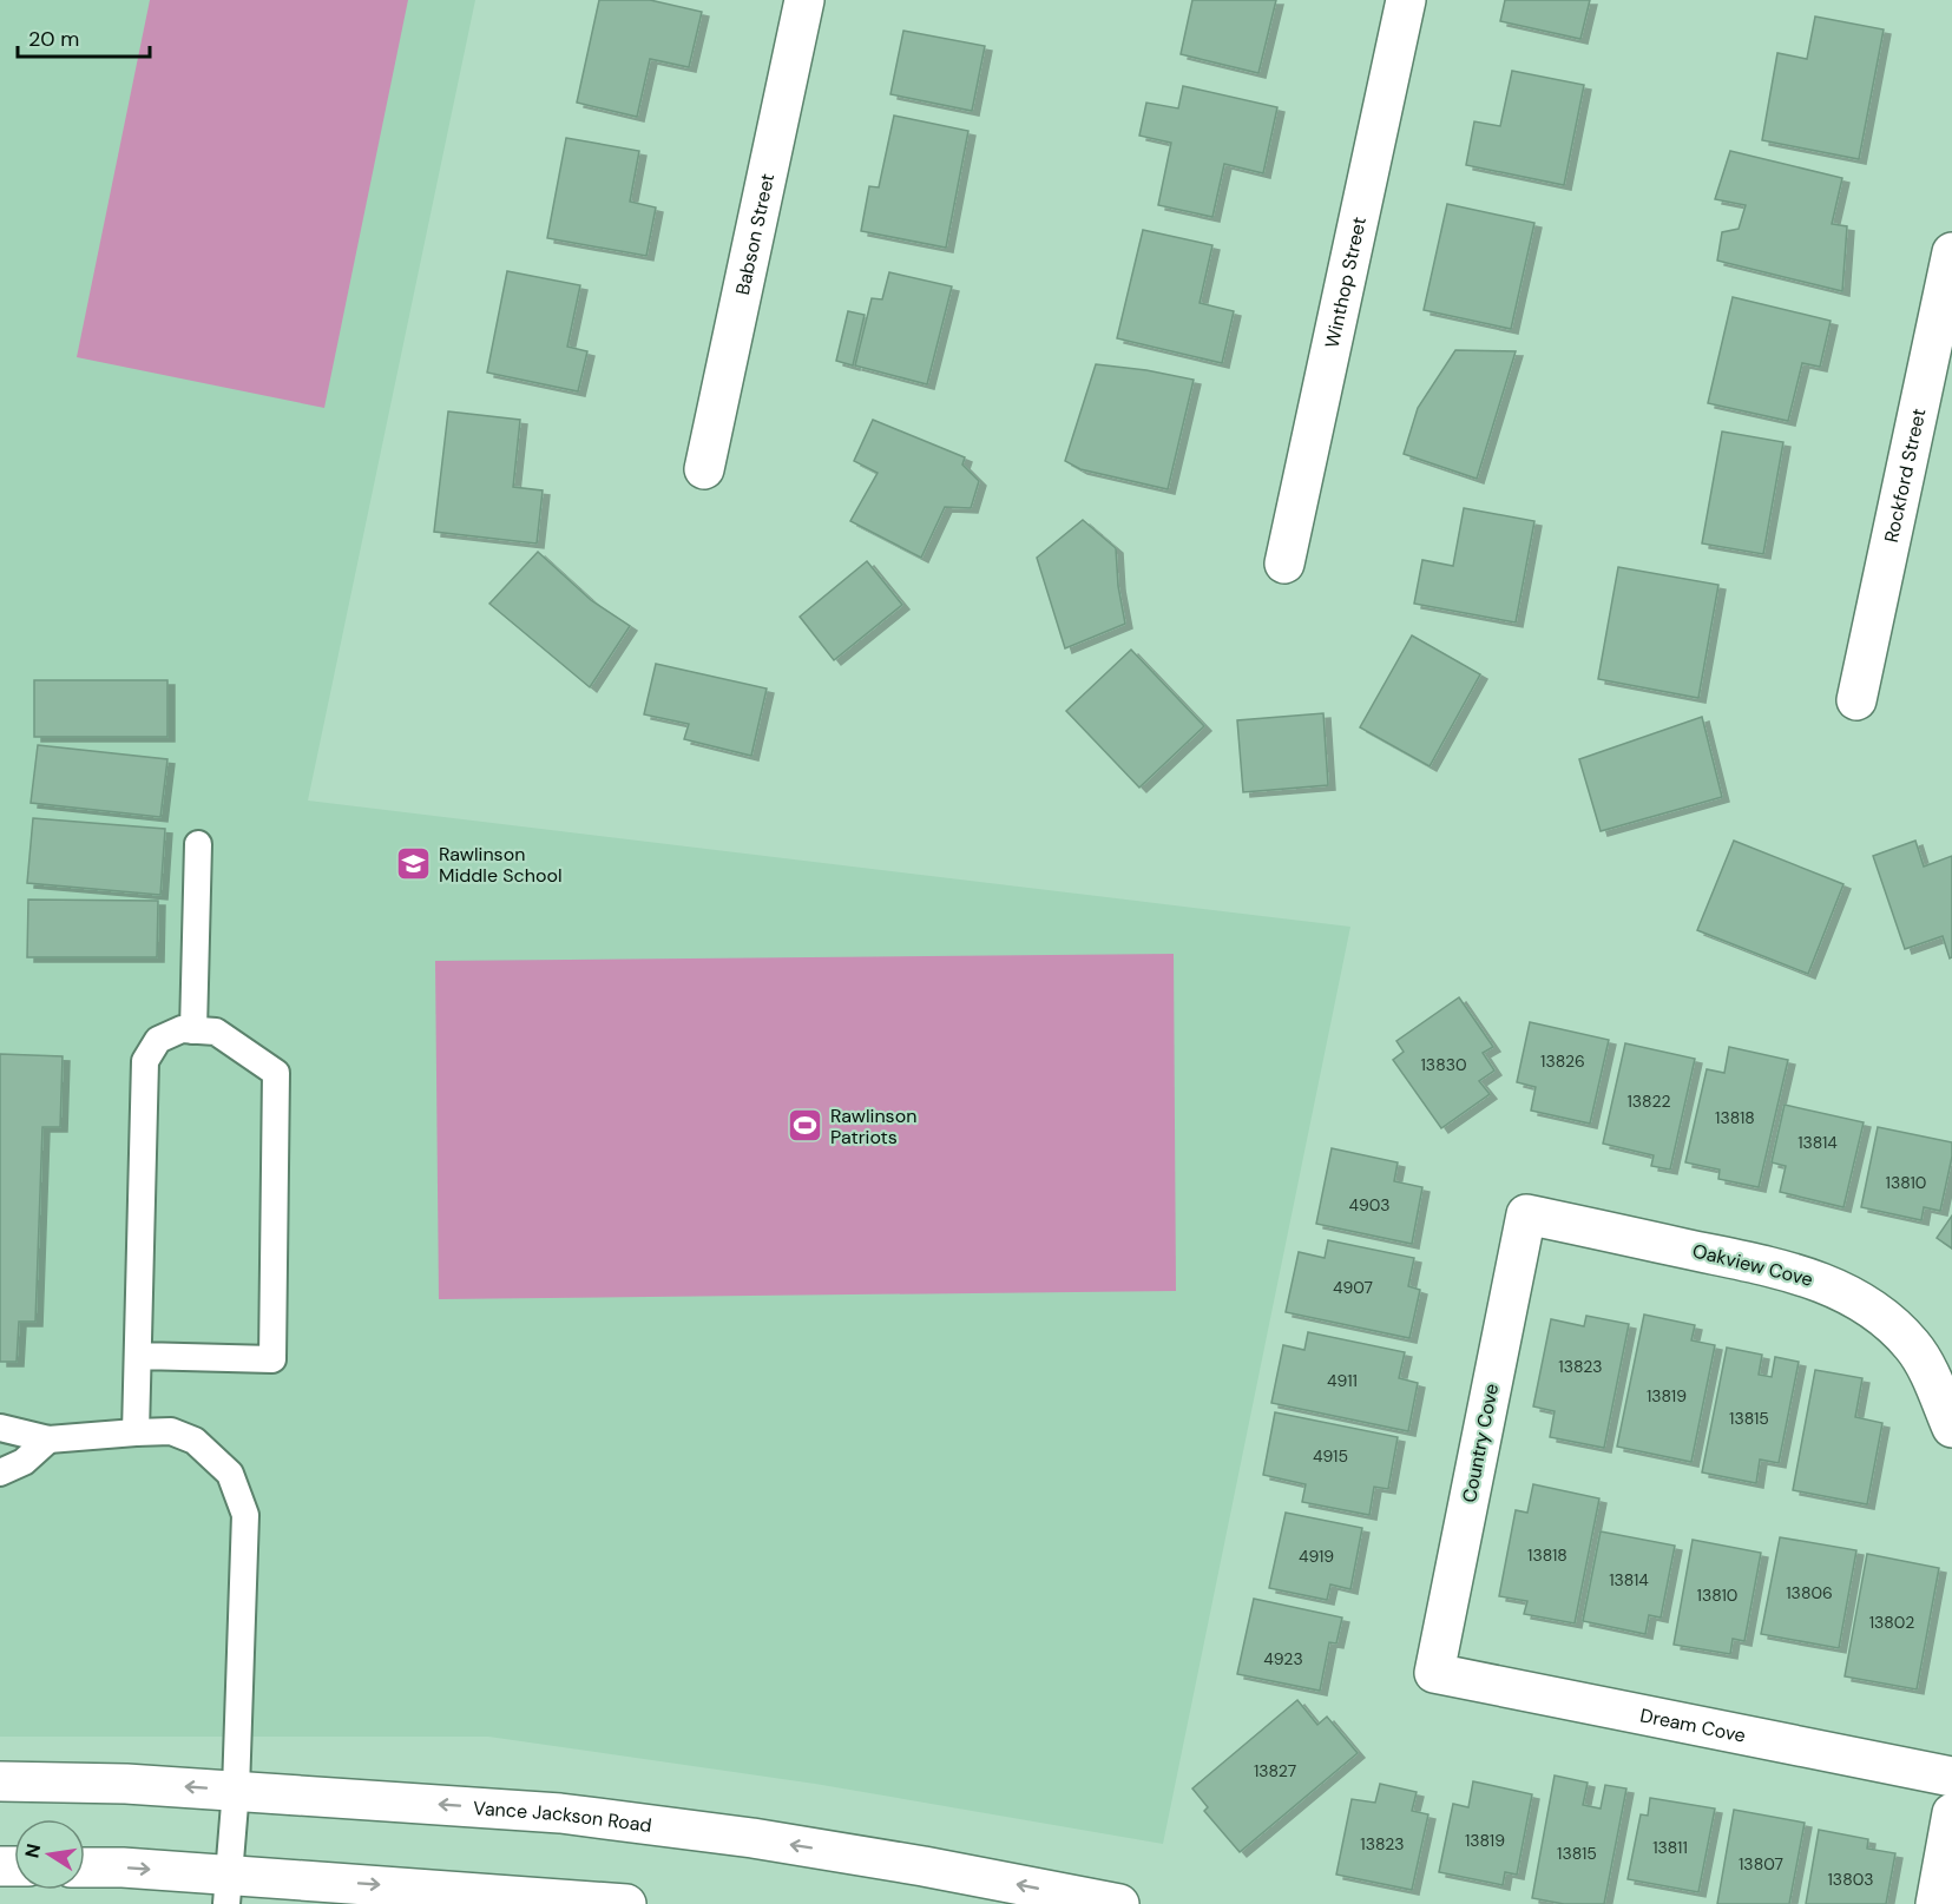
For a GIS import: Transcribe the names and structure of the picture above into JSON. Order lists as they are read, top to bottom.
{
  "streets": {
    "street": [
      "Babson Street",
      "Winthop Street",
      "Rockford Street",
      "Oakview Cove",
      "Country Cove",
      "Dream Cove",
      "Vance Jackson Road"
    ]
  },
  "crossings": [
    ["Oakview Cove", "Country Cove"],
    ["Country Cove", "Dream Cove"]
  ],
  "places": {
    "school or university": ["Rawlinson Middle School"],
    "sports": ["Rawlinson Patriots"]
  },
  "house_numbers": [
    "13826",
    "13830",
    "13822",
    "13818",
    "13814",
    "13810",
    "4903",
    "4907",
    "13823",
    "4911",
    "13819",
    "13815",
    "4915",
    "13818",
    "4919",
    "13814",
    "13806",
    "13810",
    "13802",
    "4923",
    "13827",
    "13819",
    "13823",
    "13811",
    "13815",
    "13807",
    "13803"
  ],
  "scale_bar": "20 m",
  "north": "left"
}
